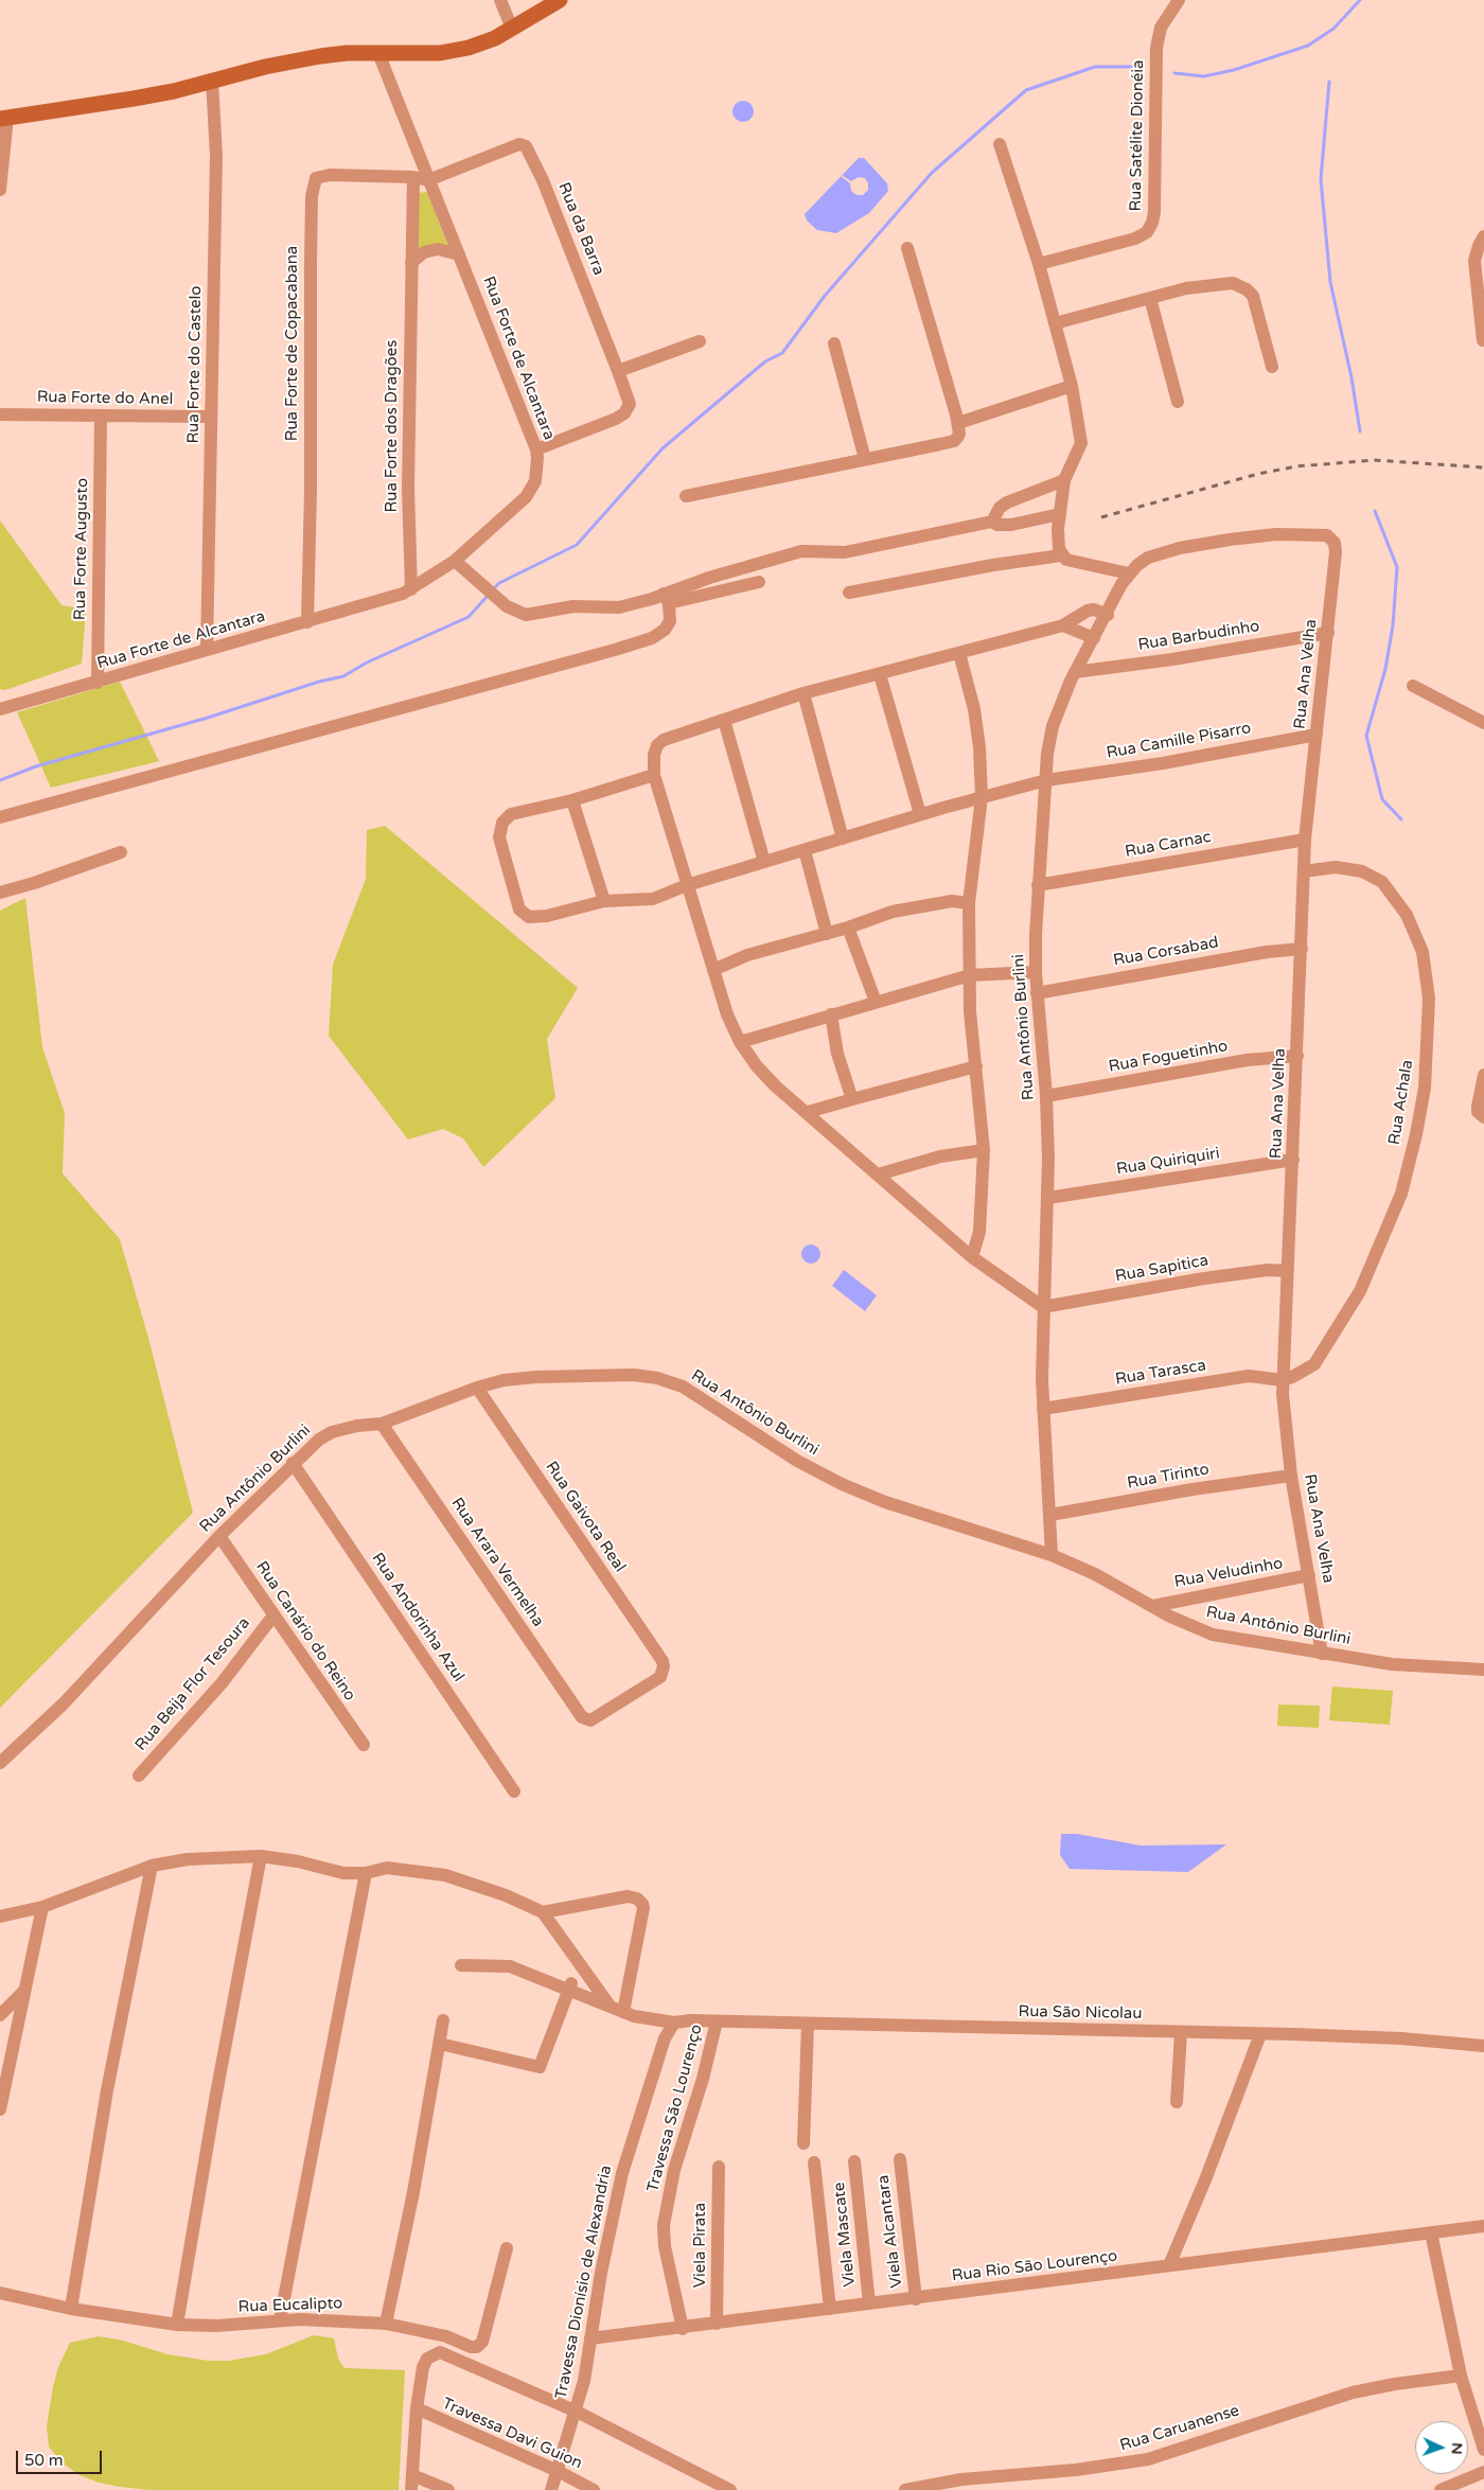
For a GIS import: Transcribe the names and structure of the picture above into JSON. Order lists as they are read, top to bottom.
{
  "streets": {
    "street": [
      "Rua Satélite Dionéia",
      "Rua da Barra",
      "Rua Forte de Copacabana",
      "Rua Forte de Alcantara",
      "Rua Forte do Castelo",
      "Rua Forte do Anel",
      "Rua Forte dos Dragões",
      "Rua Forte Augusto",
      "Rua Barbudinho",
      "Rua Ana Velha",
      "Rua Camille Pisarro",
      "Rua Carnac",
      "Rua Corsabad",
      "Rua Antônio Burlini",
      "Rua Foguetinho",
      "Rua Achala",
      "Rua Quiriquiri",
      "Rua Sapitica",
      "Rua Tarasca",
      "Rua Tirinto",
      "Rua Gaivota Real",
      "Rua Arara Vermelha",
      "Rua Veludinho",
      "Rua Andorinha Azul",
      "Rua Canário do Reino",
      "Rua Beija Flor Tesoura",
      "Rua São Nicolau",
      "Travessa São Lourenço",
      "Viela Alcantara",
      "Viela Mascate",
      "Viela Pirata",
      "Rua Rio São Lourenço",
      "Travessa Dionísio de Alexandria",
      "Rua Eucalipto",
      "Rua Caruanense",
      "Travessa Davi Guion"
    ]
  },
  "crossings": [
    ["Rua da Barra", "Rua Forte de Copacabana"],
    ["Rua da Barra", "Rua Forte de Alcantara"],
    ["Rua Forte de Copacabana", "Rua Forte de Alcantara"],
    ["Rua Forte de Copacabana", "Rua Forte dos Dragões"],
    ["Rua Forte de Alcantara", "Rua Forte do Castelo"],
    ["Rua Forte de Alcantara", "Rua Forte dos Dragões"],
    ["Rua Forte de Alcantara", "Rua Forte Augusto"],
    ["Rua Forte do Castelo", "Rua Forte do Anel"],
    ["Rua Forte do Anel", "Rua Forte Augusto"],
    ["Rua Barbudinho", "Rua Ana Velha"],
    ["Rua Barbudinho", "Rua Antônio Burlini"],
    ["Rua Ana Velha", "Rua Camille Pisarro"],
    ["Rua Ana Velha", "Rua Carnac"],
    ["Rua Ana Velha", "Rua Corsabad"],
    ["Rua Ana Velha", "Rua Antônio Burlini"],
    ["Rua Ana Velha", "Rua Foguetinho"],
    ["Rua Ana Velha", "Rua Achala"],
    ["Rua Ana Velha", "Rua Quiriquiri"],
    ["Rua Ana Velha", "Rua Sapitica"],
    ["Rua Ana Velha", "Rua Tarasca"],
    ["Rua Ana Velha", "Rua Tirinto"],
    ["Rua Ana Velha", "Rua Veludinho"],
    ["Rua Camille Pisarro", "Rua Antônio Burlini"],
    ["Rua Carnac", "Rua Antônio Burlini"],
    ["Rua Corsabad", "Rua Antônio Burlini"],
    ["Rua Antônio Burlini", "Rua Foguetinho"],
    ["Rua Antônio Burlini", "Rua Quiriquiri"],
    ["Rua Antônio Burlini", "Rua Sapitica"],
    ["Rua Antônio Burlini", "Rua Tarasca"],
    ["Rua Antônio Burlini", "Rua Tirinto"],
    ["Rua Antônio Burlini", "Rua Gaivota Real"],
    ["Rua Antônio Burlini", "Rua Arara Vermelha"],
    ["Rua Antônio Burlini", "Rua Veludinho"],
    ["Rua Antônio Burlini", "Rua Andorinha Azul"],
    ["Rua Antônio Burlini", "Rua Canário do Reino"],
    ["Rua Achala", "Rua Tarasca"],
    ["Rua Gaivota Real", "Rua Arara Vermelha"],
    ["Rua Canário do Reino", "Rua Beija Flor Tesoura"],
    ["Rua São Nicolau", "Travessa São Lourenço"],
    ["Rua São Nicolau", "Travessa Dionísio de Alexandria"],
    ["Travessa São Lourenço", "Rua Rio São Lourenço"],
    ["Viela Alcantara", "Rua Rio São Lourenço"],
    ["Viela Mascate", "Rua Rio São Lourenço"],
    ["Viela Pirata", "Rua Rio São Lourenço"],
    ["Rua Rio São Lourenço", "Travessa Dionísio de Alexandria"],
    ["Travessa Dionísio de Alexandria", "Travessa Davi Guion"]
  ],
  "scale_bar": "50 m",
  "north": "right"
}
